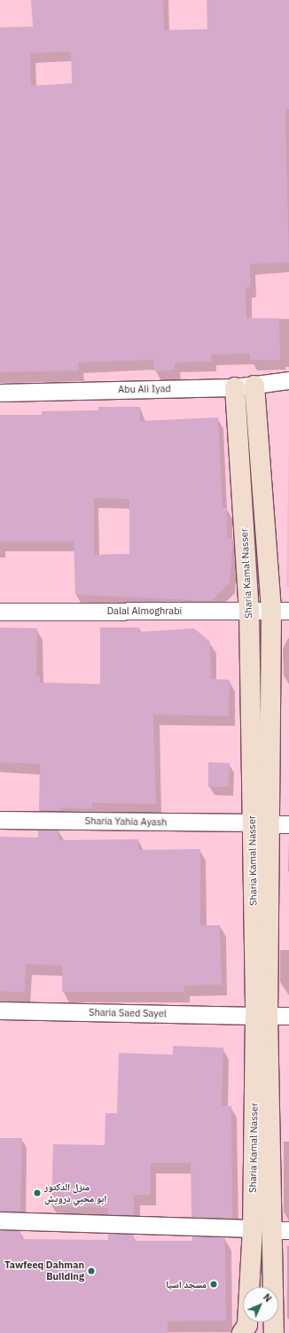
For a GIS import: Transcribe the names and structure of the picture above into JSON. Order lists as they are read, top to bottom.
{
  "streets": {
    "main road": ["Sharia Kamal Nasser"],
    "street": [
      "Abu Ali Iyad",
      "Dalal Almoghrabi",
      "Sharia Yahia Ayash",
      "Sharia Saed Sayel"
    ]
  },
  "crossings": [
    ["Abu Ali Iyad", "Sharia Kamal Nasser"],
    ["Sharia Kamal Nasser", "Dalal Almoghrabi"],
    ["Sharia Kamal Nasser", "Sharia Yahia Ayash"],
    ["Sharia Kamal Nasser", "Sharia Saed Sayel"]
  ],
  "places": ["منزل الدكتور ابو محيي درويش", "Tawfeeq Dahman Building", "مسجد اسيا"],
  "north": "top right"
}
